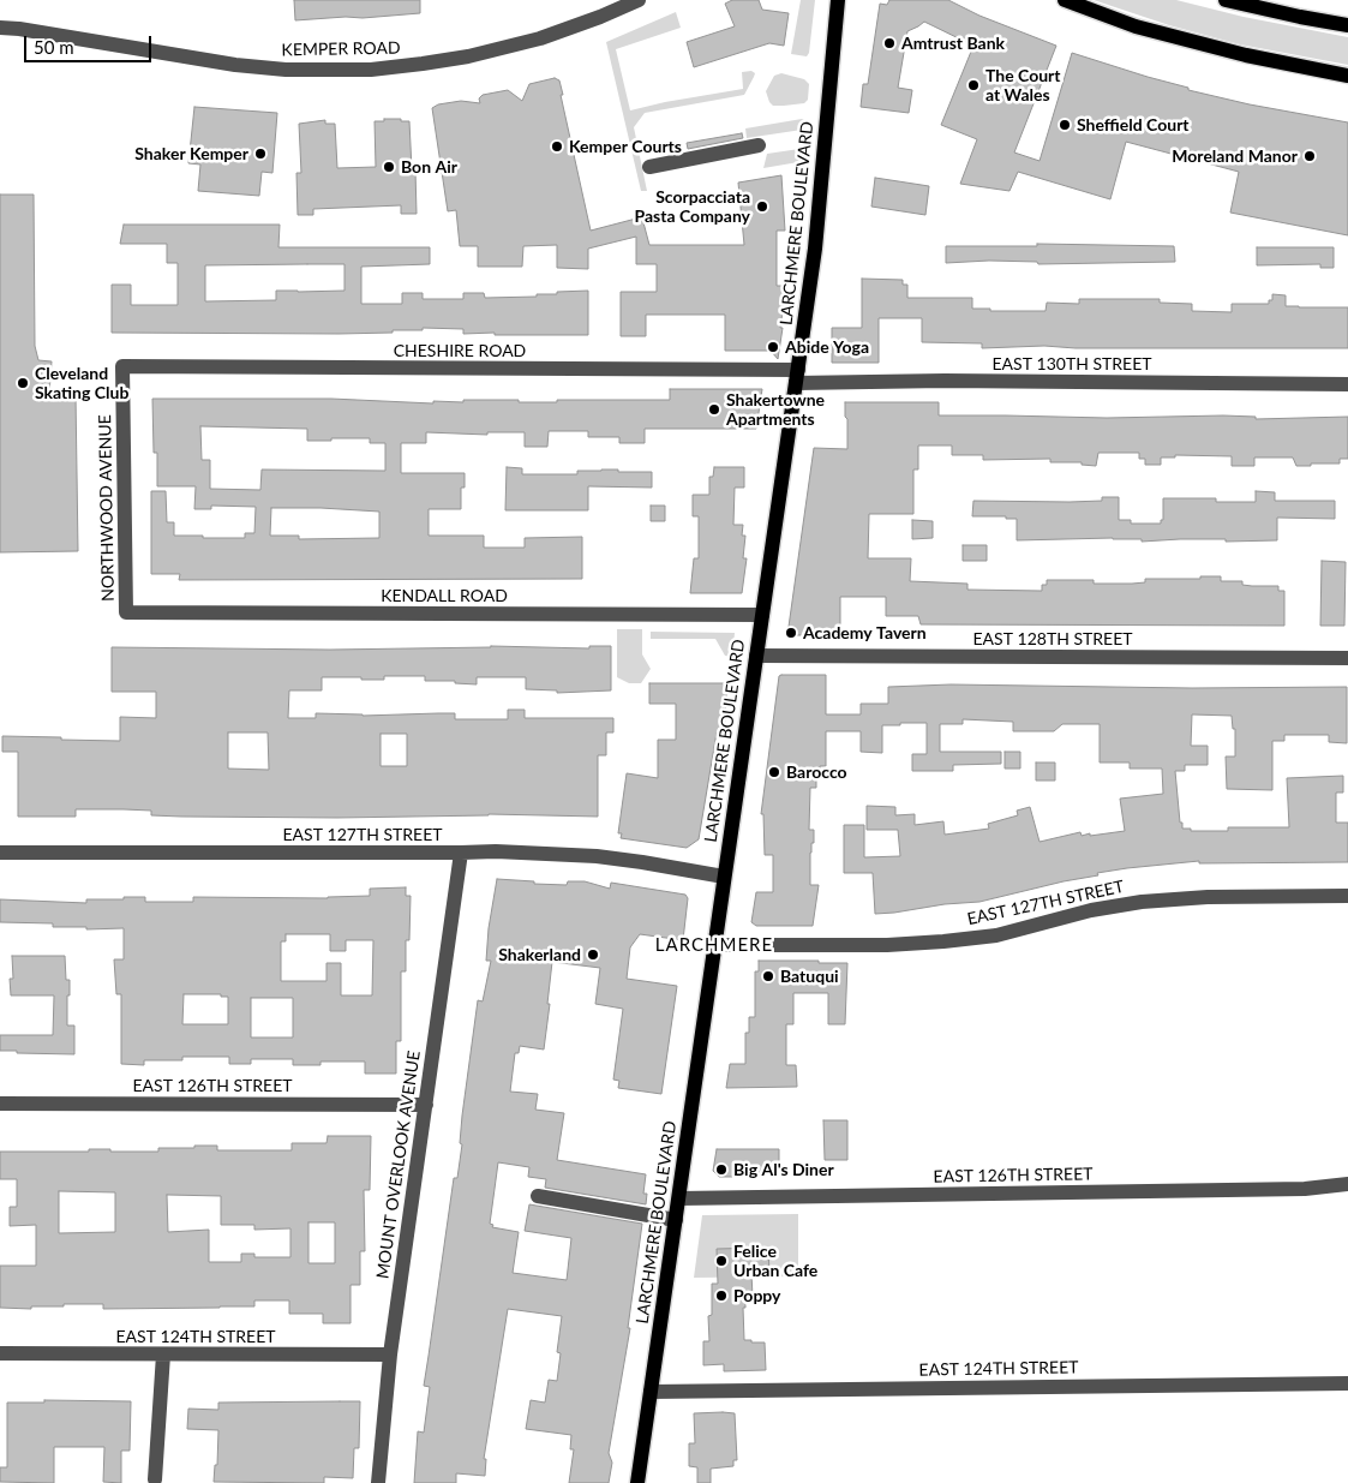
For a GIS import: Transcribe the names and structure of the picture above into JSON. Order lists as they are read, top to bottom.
{
  "streets": {
    "main road": ["LARCHMERE BOULEVARD"],
    "street": [
      "KEMPER ROAD",
      "CHESHIRE ROAD",
      "EAST 130TH STREET",
      "NORTHWOOD AVENUE",
      "KENDALL ROAD",
      "EAST 128TH STREET",
      "EAST 127TH STREET",
      "EAST 126TH STREET",
      "MOUNT OVERLOOK AVENUE",
      "EAST 124TH STREET"
    ]
  },
  "crossings": [
    ["LARCHMERE BOULEVARD", "CHESHIRE ROAD"],
    ["LARCHMERE BOULEVARD", "EAST 130TH STREET"],
    ["LARCHMERE BOULEVARD", "KENDALL ROAD"],
    ["LARCHMERE BOULEVARD", "EAST 128TH STREET"],
    ["LARCHMERE BOULEVARD", "EAST 127TH STREET"],
    ["LARCHMERE BOULEVARD", "EAST 126TH STREET"],
    ["LARCHMERE BOULEVARD", "EAST 124TH STREET"],
    ["CHESHIRE ROAD", "EAST 130TH STREET"],
    ["CHESHIRE ROAD", "NORTHWOOD AVENUE"],
    ["NORTHWOOD AVENUE", "KENDALL ROAD"],
    ["EAST 127TH STREET", "MOUNT OVERLOOK AVENUE"],
    ["EAST 126TH STREET", "MOUNT OVERLOOK AVENUE"],
    ["MOUNT OVERLOOK AVENUE", "EAST 124TH STREET"]
  ],
  "districts": ["LARCHMERE"],
  "places": [
    "Amtrust Bank",
    "The Court at Wales",
    "Sheffield Court",
    "Kemper Courts",
    "Shaker Kemper",
    "Moreland Manor",
    "Bon Air",
    "Scorpacciata Pasta Company",
    "Abide Yoga",
    "Cleveland Skating Club",
    "Shakertowne Apartments",
    "Academy Tavern",
    "Barocco",
    "Shakerland",
    "Batuqui",
    "Big Al's Diner",
    "Felice Urban Cafe",
    "Poppy"
  ],
  "scale_bar": "50 m"
}
